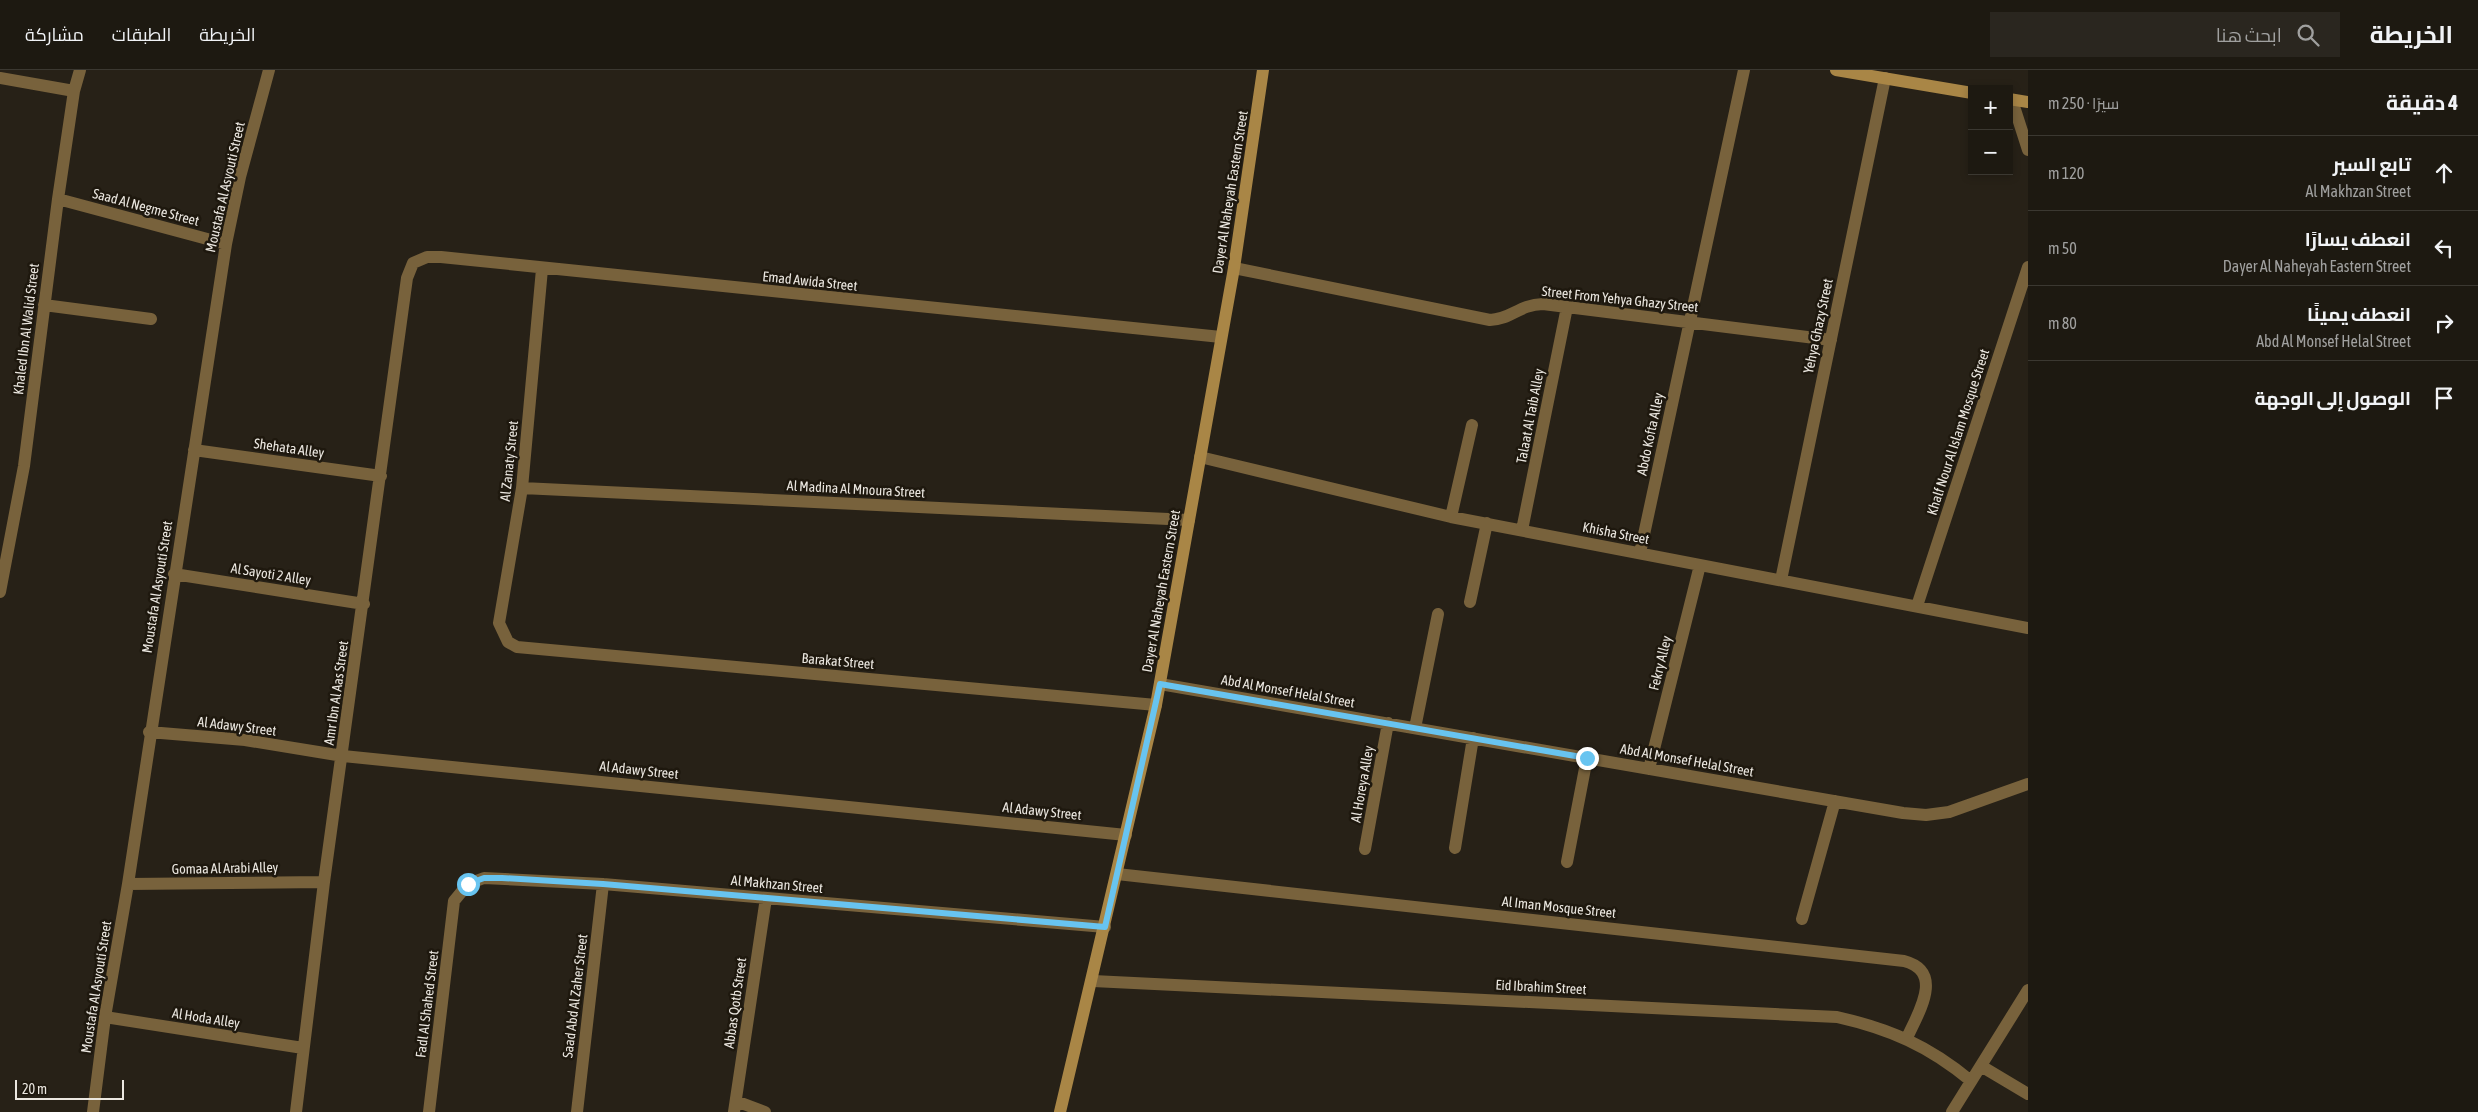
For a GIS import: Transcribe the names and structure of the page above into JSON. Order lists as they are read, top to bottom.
{
  "streets": {
    "street": [
      "Moustafa Al Asyouti Street",
      "Dayer Al Naheyah Eastern Street",
      "Saad Al Negme Street",
      "Emad Awida Street",
      "Street From Yehya Ghazy Street",
      "Yehya Ghazy Street",
      "Khaled Ibn Al Walid Street",
      "Talaat Al Taib Alley",
      "Khalf Nour Al Islam Mosque Street",
      "Abdo Kofta Alley",
      "Shehata Alley",
      "Al Zanaty Street",
      "Al Madina Al Mnoura Street",
      "Khisha Street",
      "Al Sayoti 2 Alley",
      "Barakat Street",
      "Fekry Alley",
      "Abd Al Monsef Helal Street",
      "Amr Ibn Al Aas Street",
      "Al Adawy Street",
      "Al Horeya Alley",
      "Gomaa Al Arabi Alley",
      "Al Makhzan Street",
      "Al Iman Mosque Street",
      "Eid Ibrahim Street",
      "Saad Abd Al Zaher Street",
      "Abbas Qotb Street",
      "Fadl Al Shahed Street",
      "Al Hoda Alley"
    ]
  },
  "crossings": [
    ["Moustafa Al Asyouti Street", "Saad Al Negme Street"],
    ["Moustafa Al Asyouti Street", "Shehata Alley"],
    ["Moustafa Al Asyouti Street", "Al Sayoti 2 Alley"],
    ["Moustafa Al Asyouti Street", "Al Adawy Street"],
    ["Moustafa Al Asyouti Street", "Gomaa Al Arabi Alley"],
    ["Moustafa Al Asyouti Street", "Al Hoda Alley"],
    ["Dayer Al Naheyah Eastern Street", "Emad Awida Street"],
    ["Dayer Al Naheyah Eastern Street", "Street From Yehya Ghazy Street"],
    ["Dayer Al Naheyah Eastern Street", "Al Madina Al Mnoura Street"],
    ["Dayer Al Naheyah Eastern Street", "Khisha Street"],
    ["Dayer Al Naheyah Eastern Street", "Barakat Street"],
    ["Dayer Al Naheyah Eastern Street", "Abd Al Monsef Helal Street"],
    ["Dayer Al Naheyah Eastern Street", "Al Adawy Street"],
    ["Dayer Al Naheyah Eastern Street", "Al Makhzan Street"],
    ["Dayer Al Naheyah Eastern Street", "Al Iman Mosque Street"],
    ["Dayer Al Naheyah Eastern Street", "Eid Ibrahim Street"],
    ["Saad Al Negme Street", "Khaled Ibn Al Walid Street"],
    ["Emad Awida Street", "Al Zanaty Street"],
    ["Emad Awida Street", "Amr Ibn Al Aas Street"],
    ["Street From Yehya Ghazy Street", "Yehya Ghazy Street"],
    ["Street From Yehya Ghazy Street", "Talaat Al Taib Alley"],
    ["Street From Yehya Ghazy Street", "Abdo Kofta Alley"],
    ["Yehya Ghazy Street", "Khisha Street"],
    ["Talaat Al Taib Alley", "Khisha Street"],
    ["Khalf Nour Al Islam Mosque Street", "Khisha Street"],
    ["Abdo Kofta Alley", "Khisha Street"],
    ["Shehata Alley", "Amr Ibn Al Aas Street"],
    ["Al Zanaty Street", "Al Madina Al Mnoura Street"],
    ["Al Zanaty Street", "Barakat Street"],
    ["Khisha Street", "Fekry Alley"],
    ["Al Sayoti 2 Alley", "Amr Ibn Al Aas Street"],
    ["Fekry Alley", "Abd Al Monsef Helal Street"],
    ["Abd Al Monsef Helal Street", "Al Horeya Alley"],
    ["Amr Ibn Al Aas Street", "Al Adawy Street"],
    ["Amr Ibn Al Aas Street", "Gomaa Al Arabi Alley"],
    ["Amr Ibn Al Aas Street", "Al Hoda Alley"],
    ["Al Makhzan Street", "Saad Abd Al Zaher Street"],
    ["Al Makhzan Street", "Abbas Qotb Street"],
    ["Al Makhzan Street", "Fadl Al Shahed Street"],
    ["Al Iman Mosque Street", "Eid Ibrahim Street"]
  ],
  "scale_bar": "20 m",
  "page": {
    "header": "الخريطة",
    "search": "ابحث هنا",
    "nav": ["الخريطة", "الطبقات", "مشاركة"],
    "heading": ["4 دقيقة", "سيرًا · 250 m"],
    "map_buttons": ["+", "−"],
    "list": [
      ["تابع السير", "Al Makhzan Street", "120 m"],
      ["انعطف يسارًا", "Dayer Al Naheyah Eastern Street", "50 m"],
      ["انعطف يمينًا", "Abd Al Monsef Helal Street", "80 m"],
      "الوصول إلى الوجهة"
    ],
    "scale": "20 m"
  }
}
